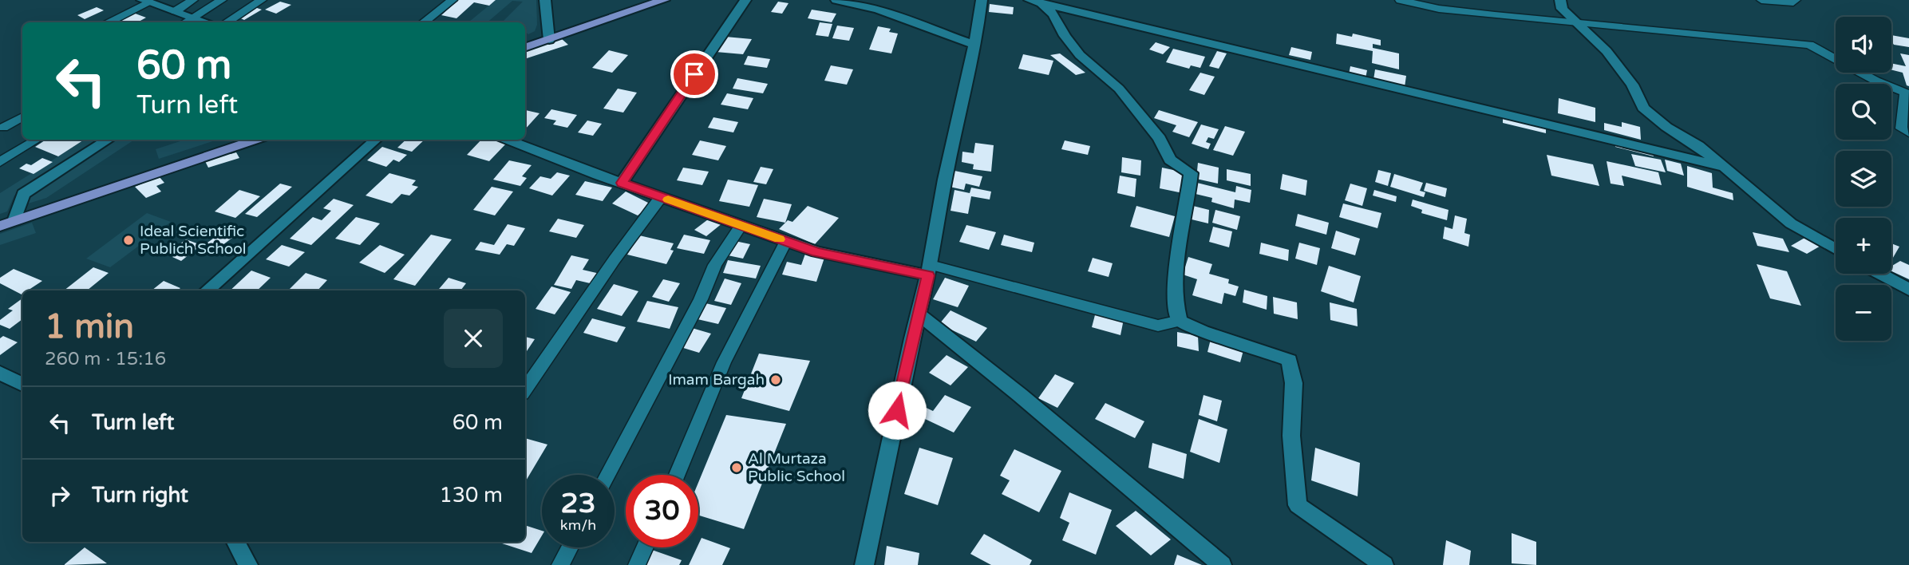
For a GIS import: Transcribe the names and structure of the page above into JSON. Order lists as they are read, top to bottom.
{
  "places": ["Ideal Scientific Publich School", "Imam Bargah", "Al Murtaza Public School"],
  "page": {
    "map_buttons": ["+", "−"],
    "turn": ["60 m", "Turn left"],
    "heading": ["1 min", "260 m · 15:16"],
    "list": [
      {
        "name": "Turn left",
        "value": "60 m"
      },
      {
        "name": "Turn right",
        "value": "130 m"
      }
    ],
    "speed": "23 km/h",
    "limit": "30"
  }
}
